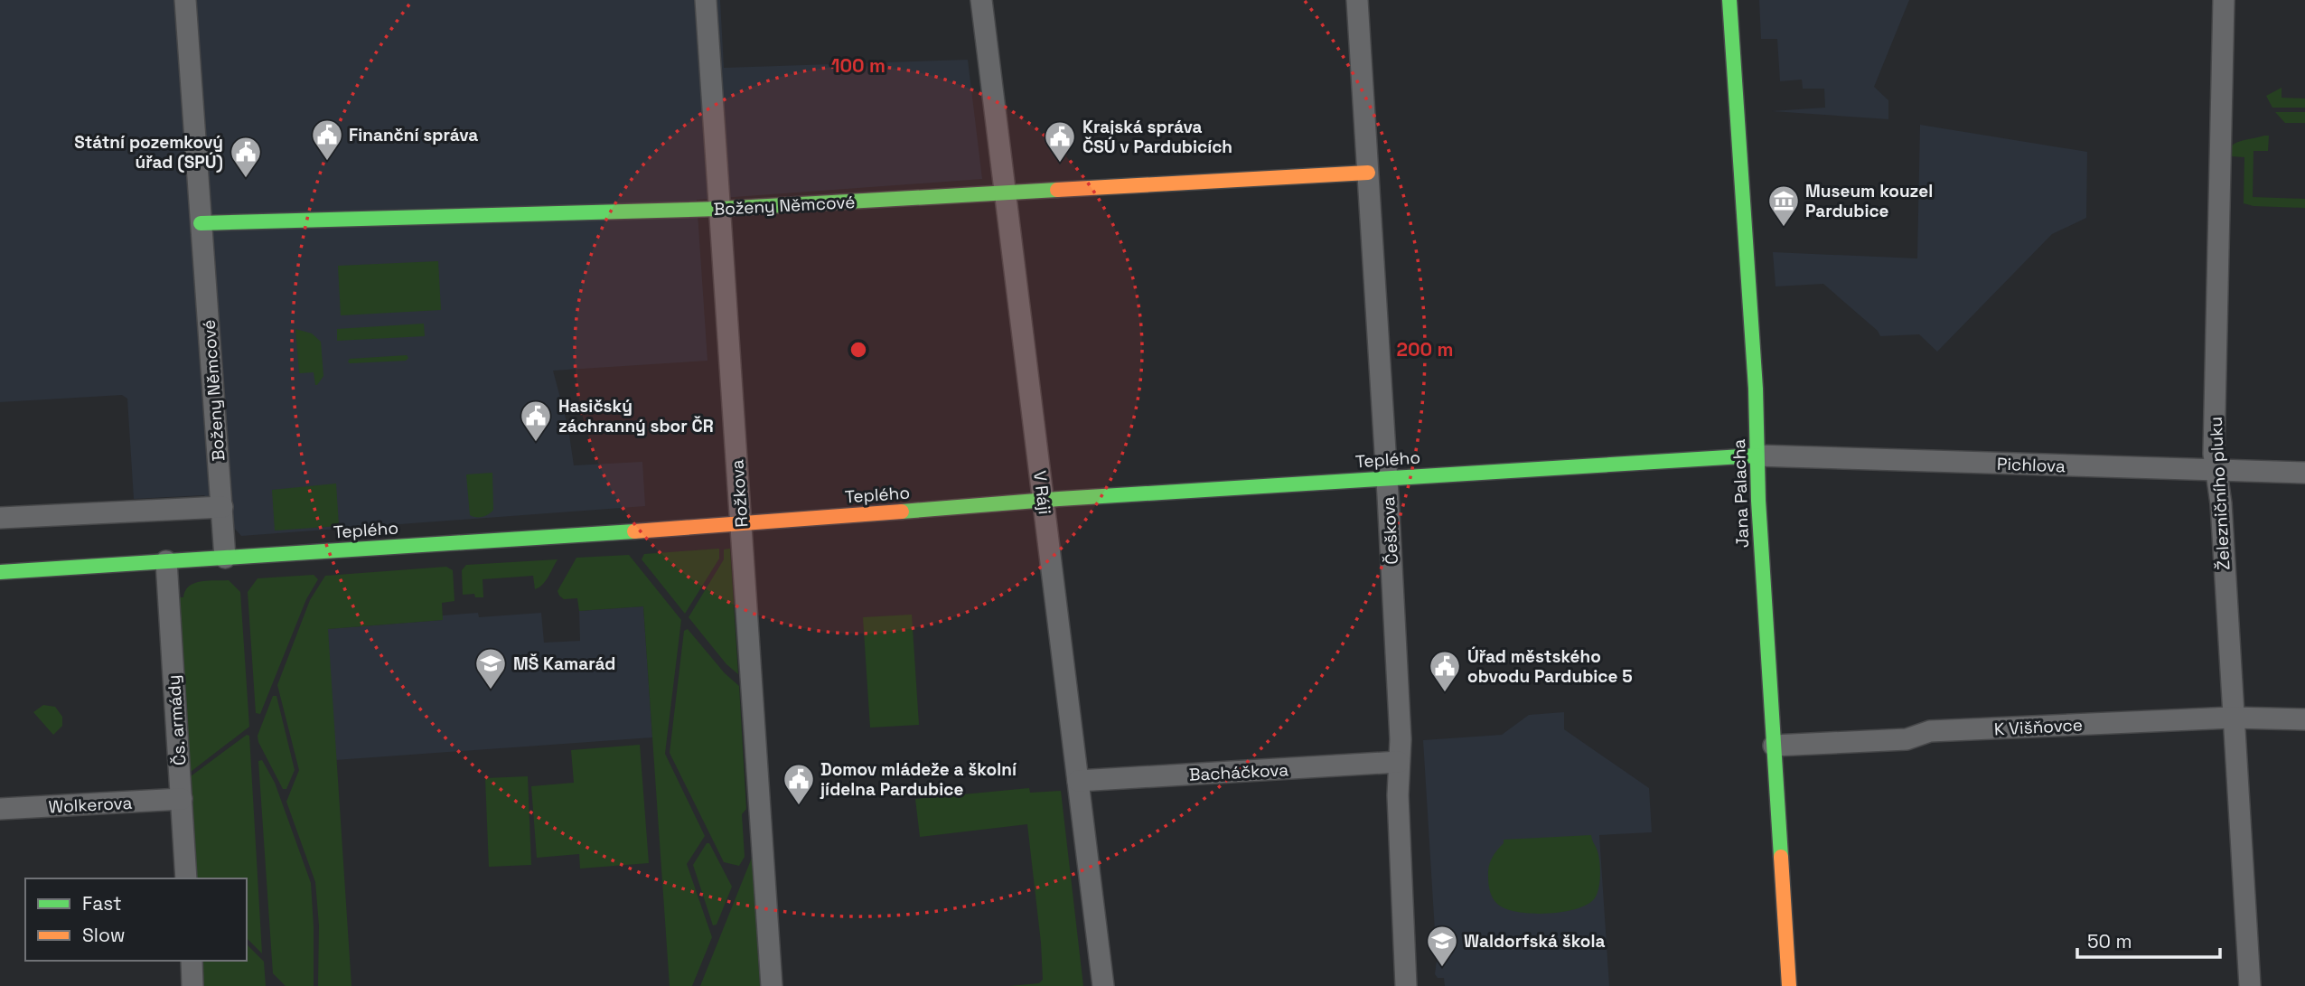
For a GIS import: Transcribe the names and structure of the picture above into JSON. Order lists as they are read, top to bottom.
{
  "streets": {
    "main road": ["Boženy Němcové", "Teplého", "Jana Palacha"],
    "street": [
      "Pichlova",
      "V Ráji",
      "Rožkova",
      "Železničního pluku",
      "Češkova",
      "Čs. armády",
      "K Višňovce",
      "Bacháčkova",
      "Wolkerova"
    ]
  },
  "crossings": [
    ["Boženy Němcové", "Teplého"],
    ["Boženy Němcové", "V Ráji"],
    ["Boženy Němcové", "Rožkova"],
    ["Boženy Němcové", "Češkova"],
    ["Teplého", "Pichlova"],
    ["Teplého", "V Ráji"],
    ["Teplého", "Rožkova"],
    ["Teplého", "Jana Palacha"],
    ["Teplého", "Češkova"],
    ["Teplého", "Čs. armády"],
    ["Pichlova", "Jana Palacha"],
    ["Pichlova", "Železničního pluku"],
    ["V Ráji", "Bacháčkova"],
    ["Jana Palacha", "K Višňovce"],
    ["Železničního pluku", "K Višňovce"],
    ["Češkova", "Bacháčkova"],
    ["Čs. armády", "Wolkerova"]
  ],
  "places": {
    "public building": [
      "Finanční správa",
      "Krajská správa ČSÚ v Pardubicích",
      "Státní pozemkový úřad (SPÚ)",
      "Hasičský záchranný sbor ČR",
      "Úřad městského obvodu Pardubice 5",
      "Domov mládeže a školní jídelna Pardubice"
    ],
    "museum": ["Museum kouzel Pardubice"],
    "school or university": ["MŠ Kamarád", "Waldorfská škola"]
  },
  "legend": ["Fast", "Slow"],
  "scale_bar": "50 m",
  "rings": ["100 m", "200 m"]
}
